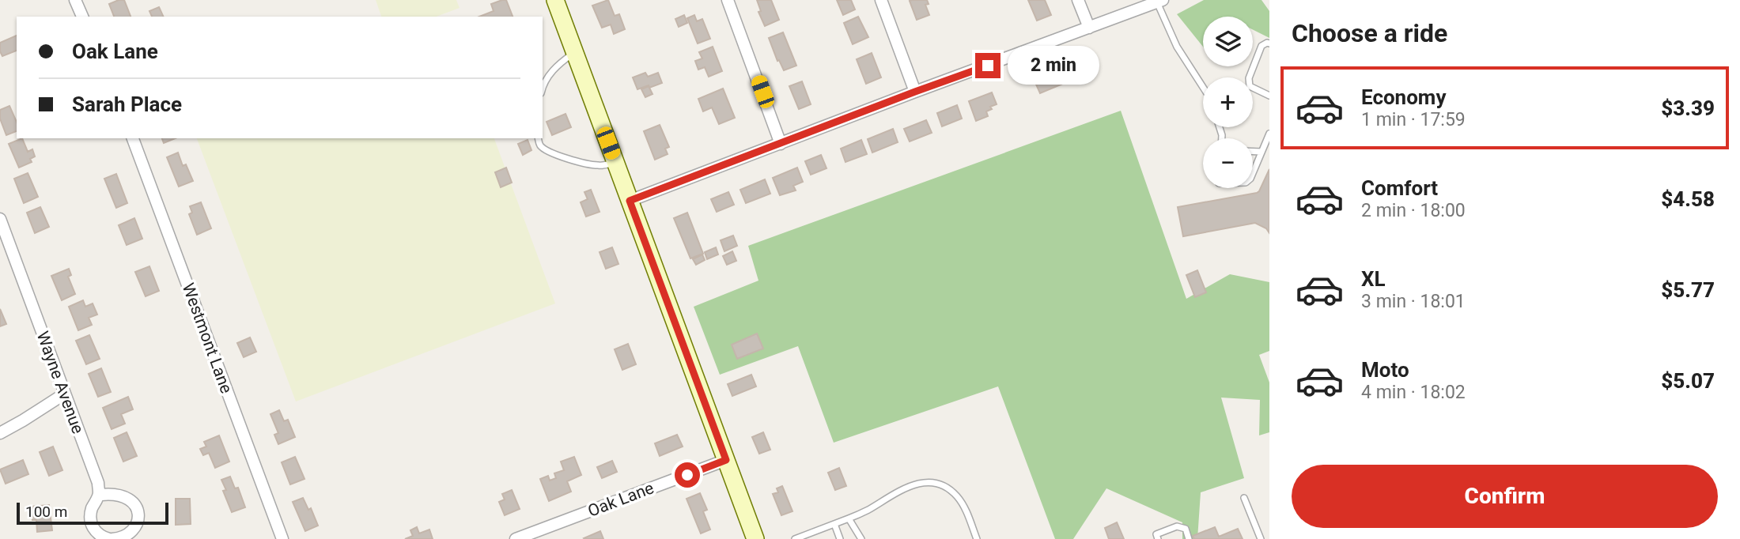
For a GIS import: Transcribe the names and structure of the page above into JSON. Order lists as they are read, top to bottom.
{
  "streets": {
    "street": ["Westmont Lane", "Wayne Avenue", "Oak Lane"]
  },
  "scale_bar": "100 m",
  "page": {
    "heading": "Choose a ride",
    "map_buttons": ["+", "−"],
    "banner": ["Oak Lane", "Sarah Place"],
    "bubble": "2 min",
    "list": [
      {
        "name": "Economy",
        "note": "1 min · 17:59",
        "value": "$3.39"
      },
      {
        "name": "Comfort",
        "note": "2 min · 18:00",
        "value": "$4.58"
      },
      {
        "name": "XL",
        "note": "3 min · 18:01",
        "value": "$5.77"
      },
      {
        "name": "Moto",
        "note": "4 min · 18:02",
        "value": "$5.07"
      }
    ],
    "buttons": "Confirm",
    "scale": "100 m"
  }
}
